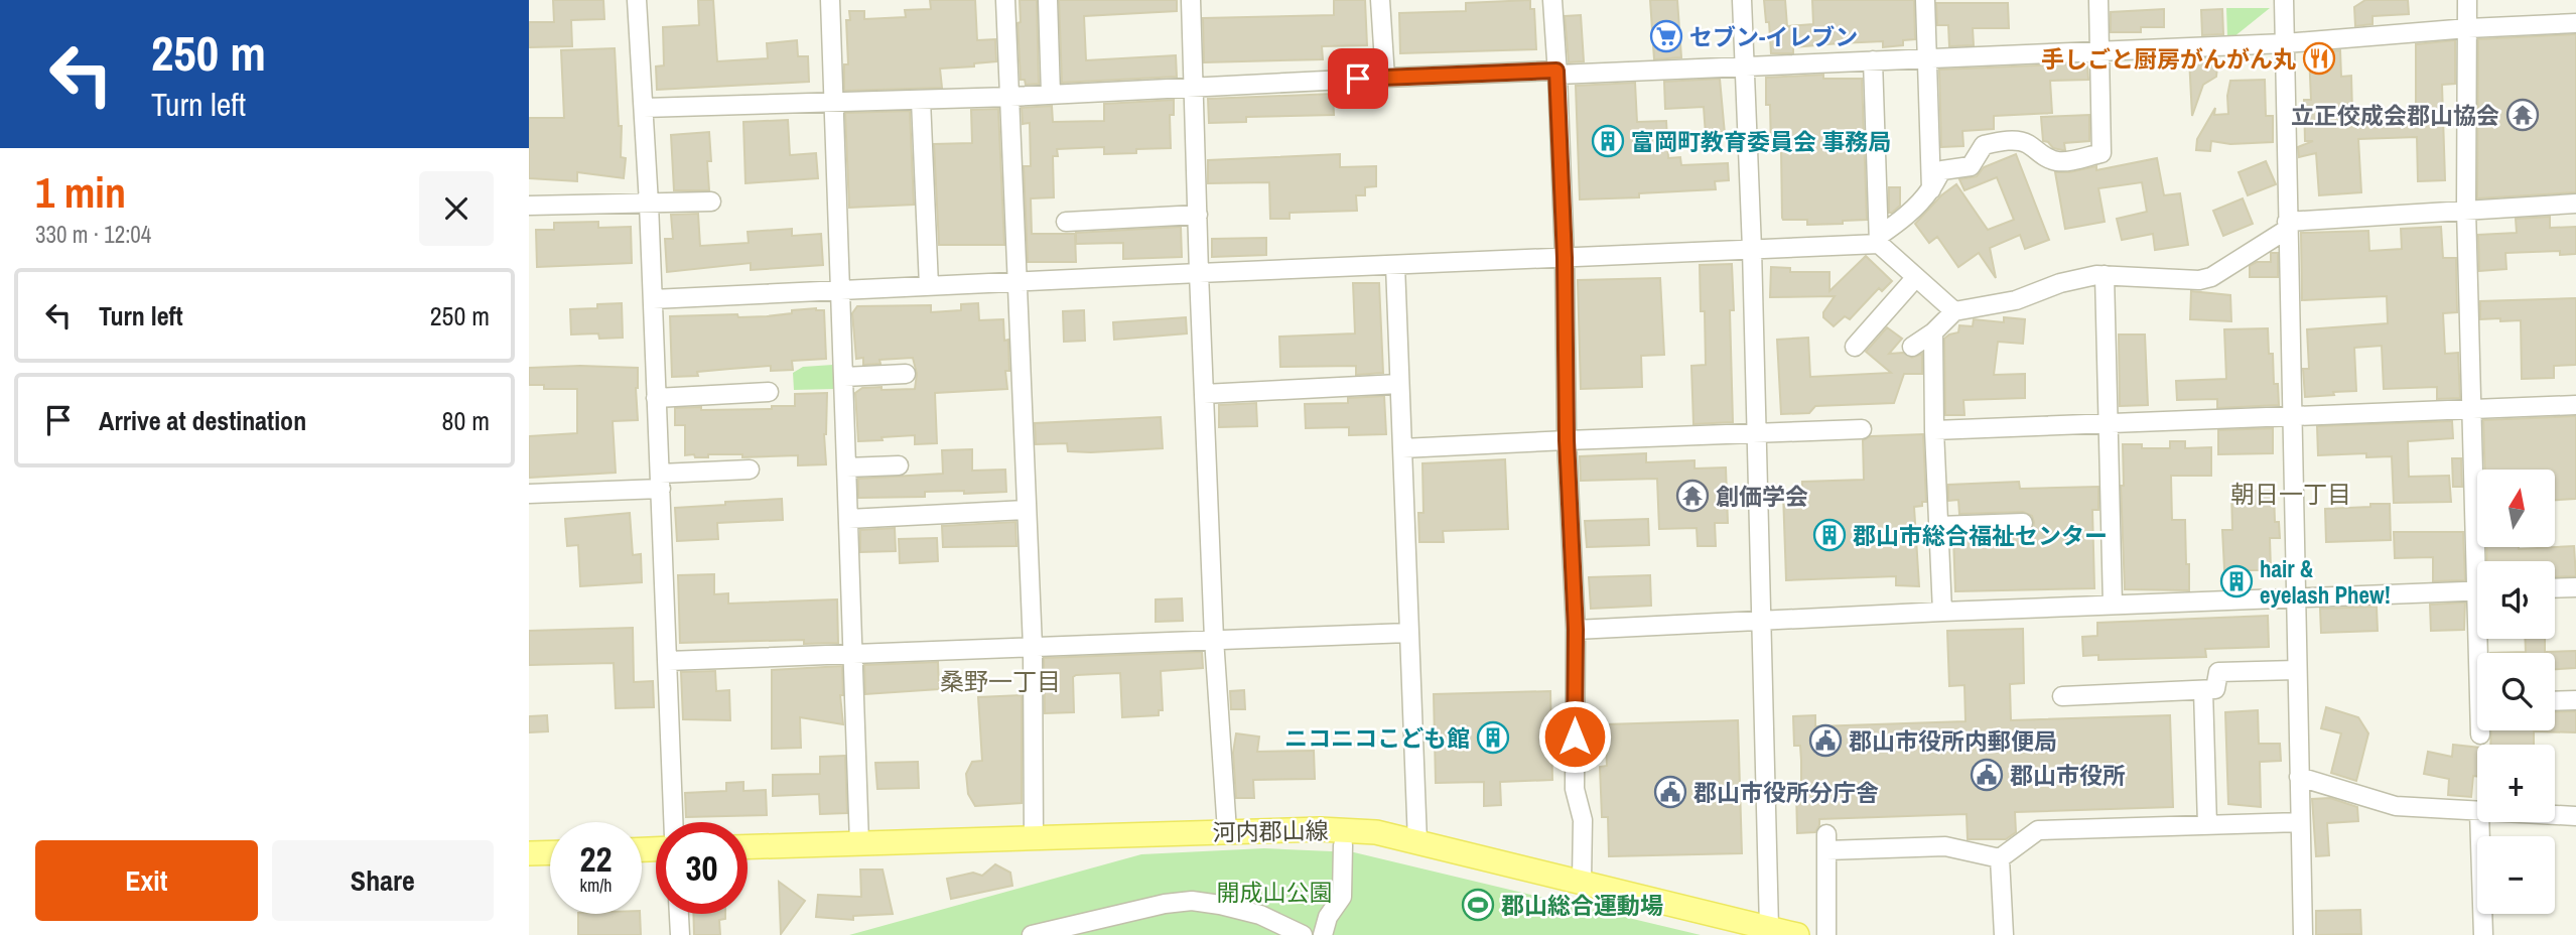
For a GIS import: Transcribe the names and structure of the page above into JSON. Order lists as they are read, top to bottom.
{
  "streets": {
    "main road": ["河内郡山線"]
  },
  "districts": ["朝日一丁目", "桑野一丁目"],
  "parks": ["開成山公園"],
  "places": {
    "supermarket": ["セブン-イレブン"],
    "restaurant": ["手しごと厨房がんがん丸"],
    "temple": ["立正佼成会郡山協会", "創価学会"],
    "building": [
      "富岡町教育委員会 事務局",
      "郡山市総合福祉センター",
      "hair & eyelash Phew!",
      "ニコニコこども館"
    ],
    "public building": ["郡山市役所内郵便局", "郡山市役所", "郡山市役所分庁舎"],
    "sports": ["郡山総合運動場"]
  },
  "north": "top",
  "page": {
    "turn": ["250 m", "Turn left"],
    "heading": ["1 min", "330 m · 12:04"],
    "list": [
      {
        "name": "Turn left",
        "value": "250 m"
      },
      {
        "name": "Arrive at destination",
        "value": "80 m"
      }
    ],
    "map_buttons": ["+", "−"],
    "speed": "22 km/h",
    "limit": "30",
    "buttons": ["Exit", "Share"]
  }
}
